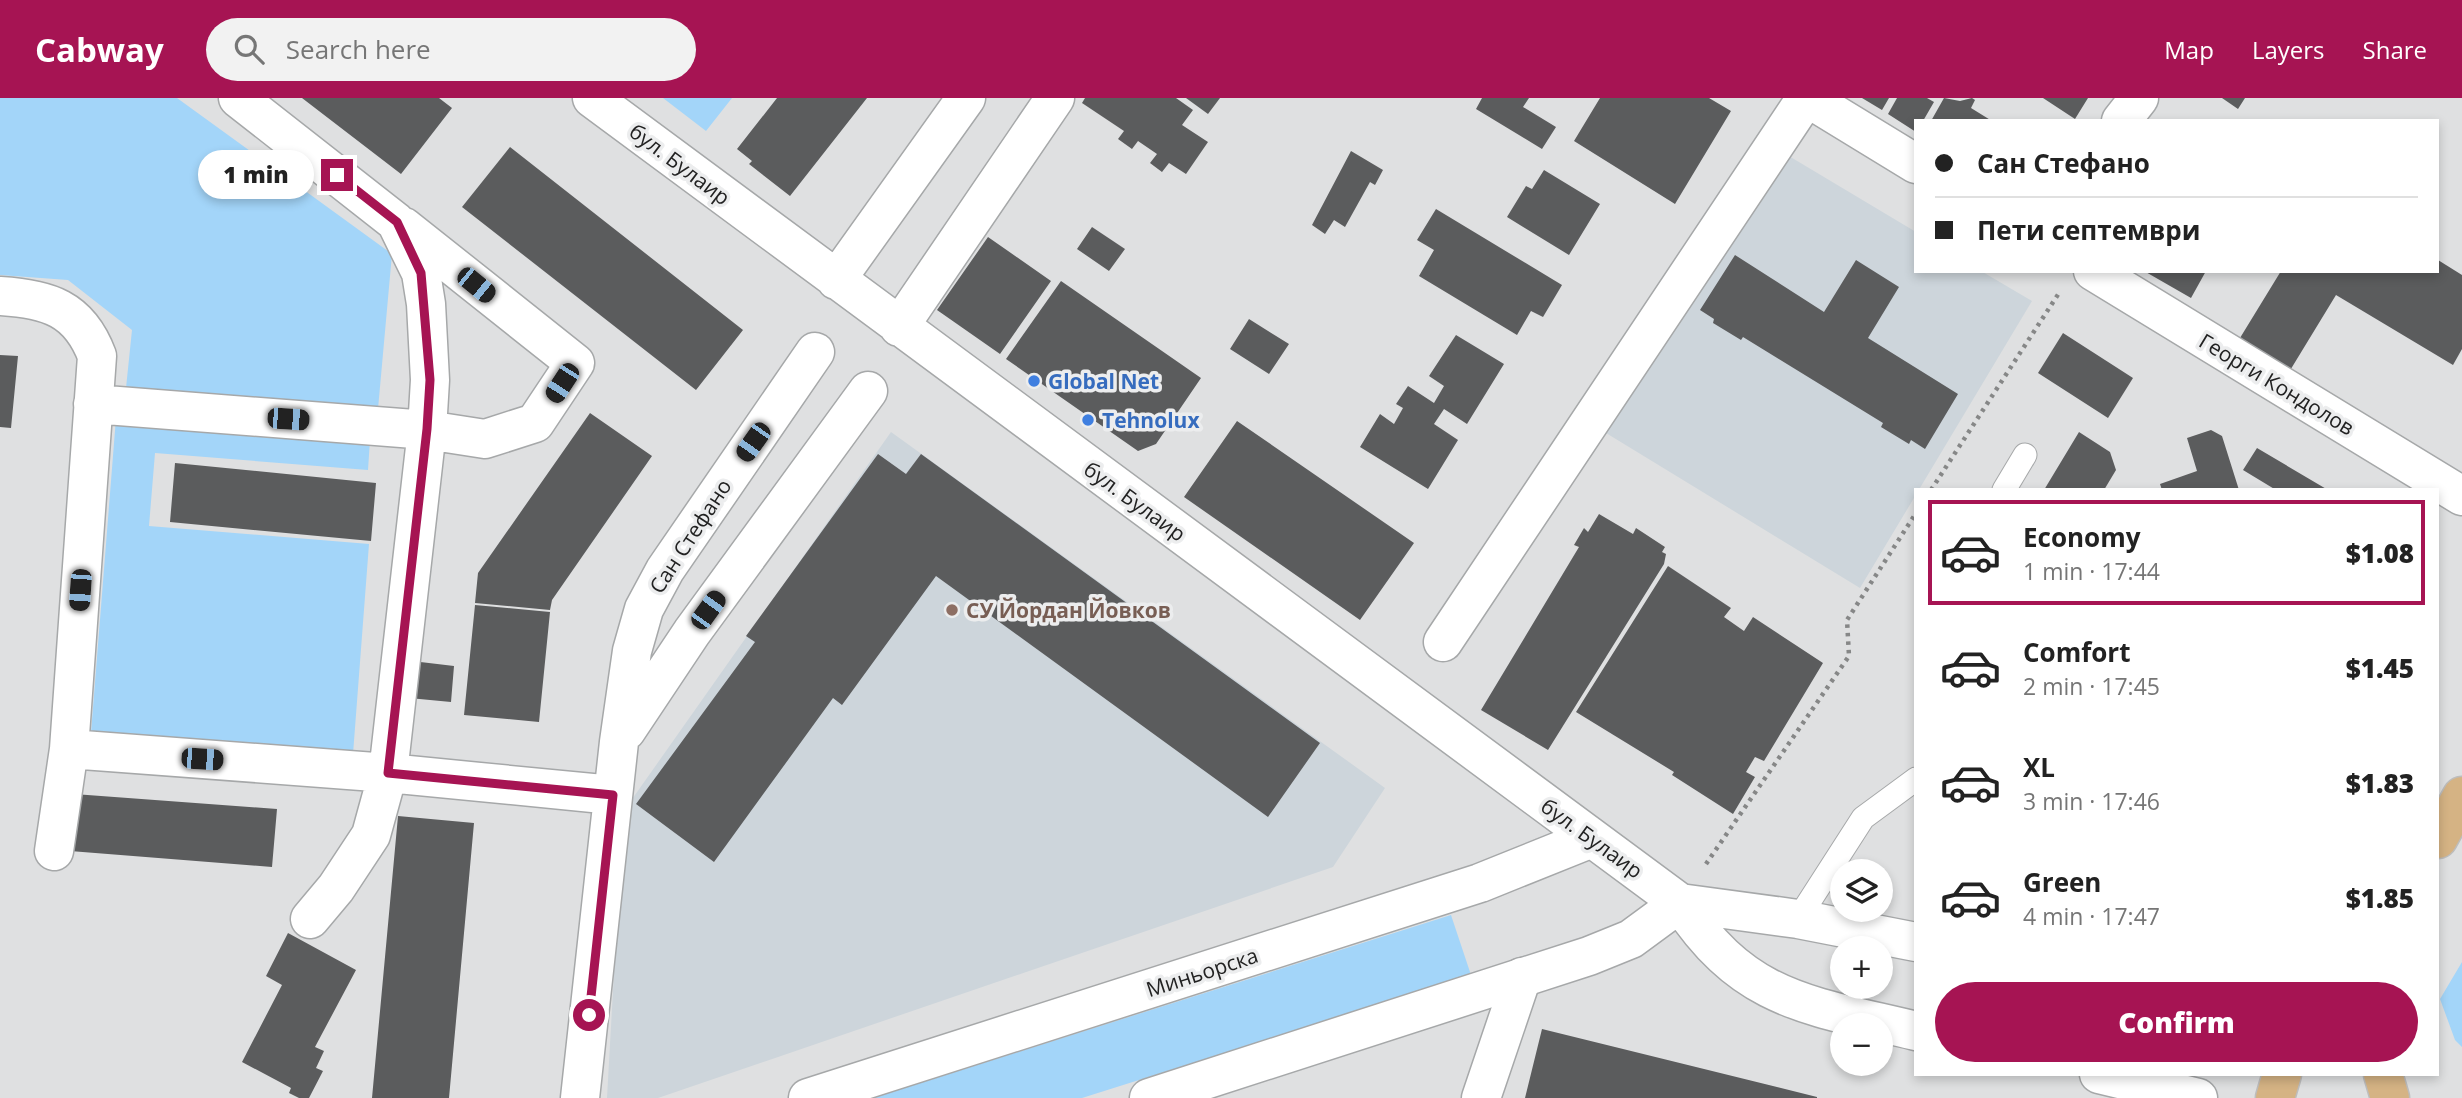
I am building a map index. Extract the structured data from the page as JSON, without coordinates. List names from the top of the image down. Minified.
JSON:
{"streets":{"street":["бул. Булаир","Георги Кондолов","Сан Стефано","Миньорска"]},"crossings":[["бул. Булаир","Миньорска"]],"places":["Global Net","Tehnolux","СУ Йордан Йовков"],"page":{"header":"Cabway","search":"Search here","nav":["Map","Layers","Share"],"banner":["Сан Стефано","Пети септември"],"bubble":"1 min","list":[{"name":"Economy","note":"1 min · 17:44","value":"$1.08"},{"name":"Comfort","note":"2 min · 17:45","value":"$1.45"},{"name":"XL","note":"3 min · 17:46","value":"$1.83"},{"name":"Green","note":"4 min · 17:47","value":"$1.85"}],"map_buttons":["+","−"],"buttons":"Confirm"}}
